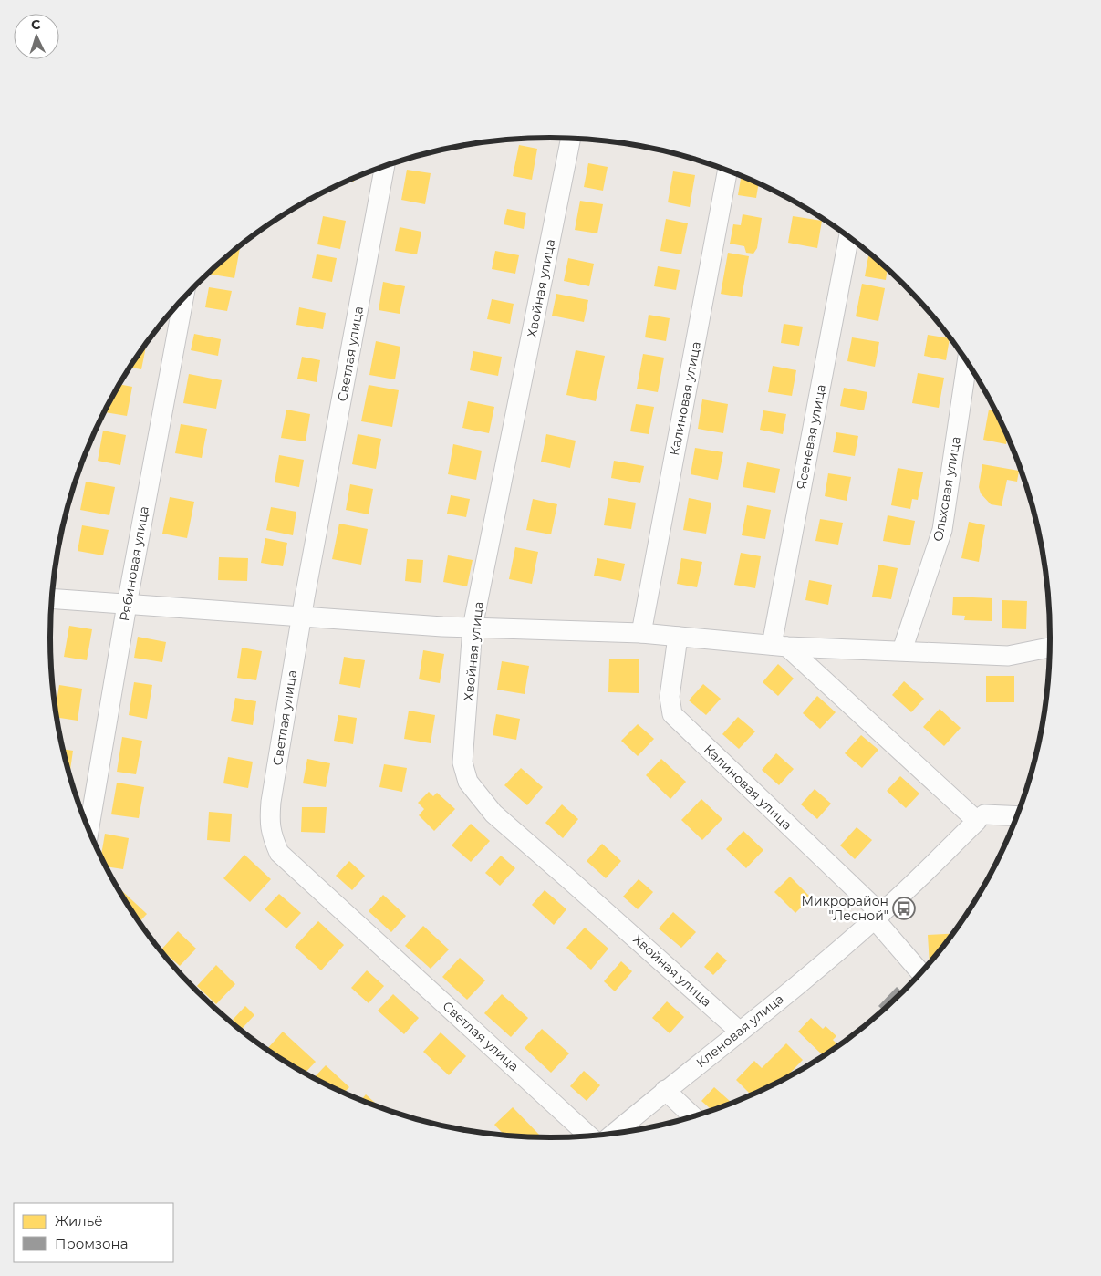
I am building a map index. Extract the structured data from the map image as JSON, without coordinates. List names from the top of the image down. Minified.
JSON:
{"streets":{"street":["Хвойная улица","Светлая улица","Калиновая улица","Ясеневая улица","Ольховая улица","Рябиновая улица","Кленовая улица"]},"crossings":[["Хвойная улица","Кленовая улица"],["Калиновая улица","Кленовая улица"]],"places":{"bus stop":["Микрорайон \"Лесной\""]},"legend":["Жильё","Промзона"],"north":"top"}
